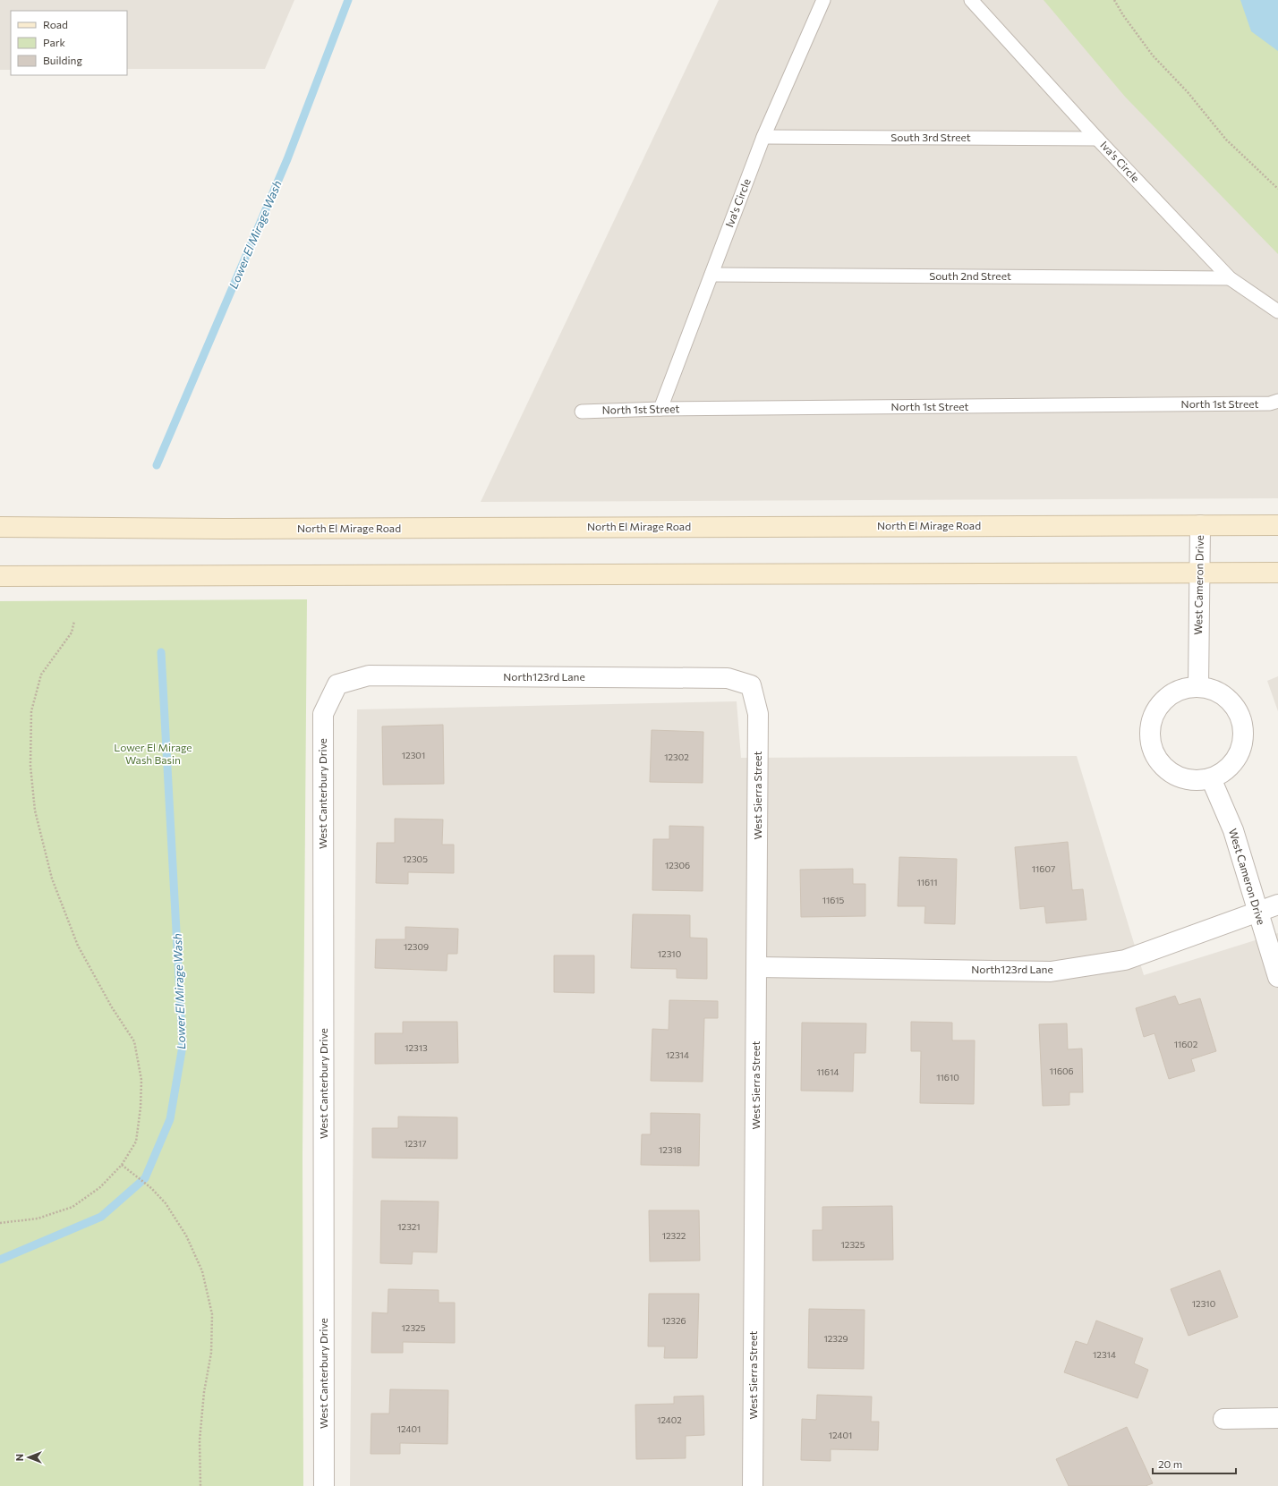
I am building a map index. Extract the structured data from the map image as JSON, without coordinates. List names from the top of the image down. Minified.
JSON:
{"streets":{"main road":["North El Mirage Road"],"street":["West Cameron Drive","North123rd Lane","West Canterbury Drive","West Sierra Street"],"lane":["South 3rd Street","Iva's Circle","South 2nd Street","North 1st Street"]},"crossings":[["South 3rd Street","Iva's Circle"],["Iva's Circle","South 2nd Street"],["Iva's Circle","North 1st Street"],["North El Mirage Road","West Cameron Drive"],["West Cameron Drive","North123rd Lane"],["North123rd Lane","West Canterbury Drive"],["North123rd Lane","West Sierra Street"]],"water":["Lower El Mirage Wash"],"parks":["Lower El Mirage Wash Basin"],"house_numbers":["12301","12302","12305","12306","11607","11611","11615","12309","12310","11602","12313","12314","11606","11614","11610","12317","12318","12321","12322","12325","12310","12326","12325","12329","12314","12402","12401","12401"],"legend":["Road","Park","Building"],"scale_bar":"20 m","north":"left"}
